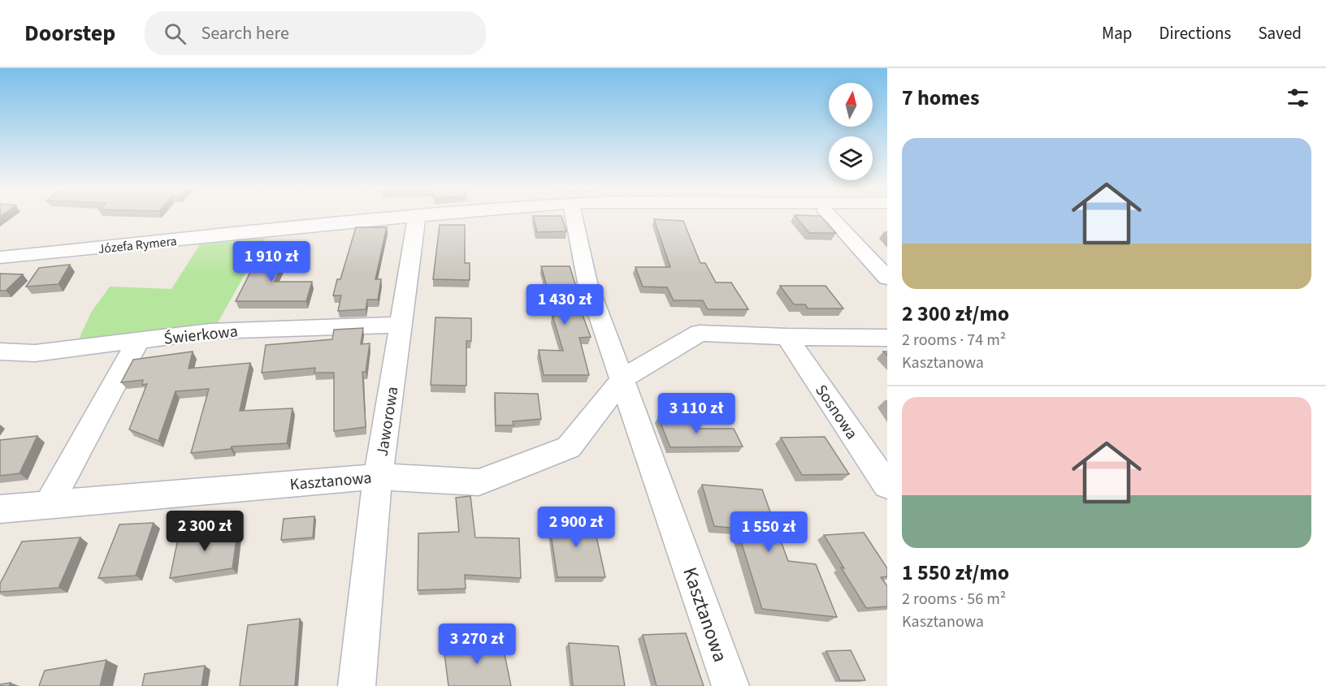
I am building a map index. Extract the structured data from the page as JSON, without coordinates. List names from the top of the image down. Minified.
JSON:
{"streets":{"street":["Józefa Rymera","Świerkowa","Sosnowa","Jaworowa","Kasztanowa"]},"crossings":[["Świerkowa","Jaworowa"],["Sosnowa","Kasztanowa"],["Jaworowa","Kasztanowa"]],"north":"top","page":{"header":"Doorstep","search":"Search here","nav":["Map","Directions","Saved"],"heading":"7 homes","list":[{"name":"2 300 zł/mo","note":"2 rooms · 74 m² · Kasztanowa"},{"name":"1 550 zł/mo","note":"2 rooms · 56 m² · Kasztanowa"}],"price":["1 910 zł","1 430 zł","3 110 zł","2 900 zł","2 300 zł","1 550 zł","3 270 zł"]}}
